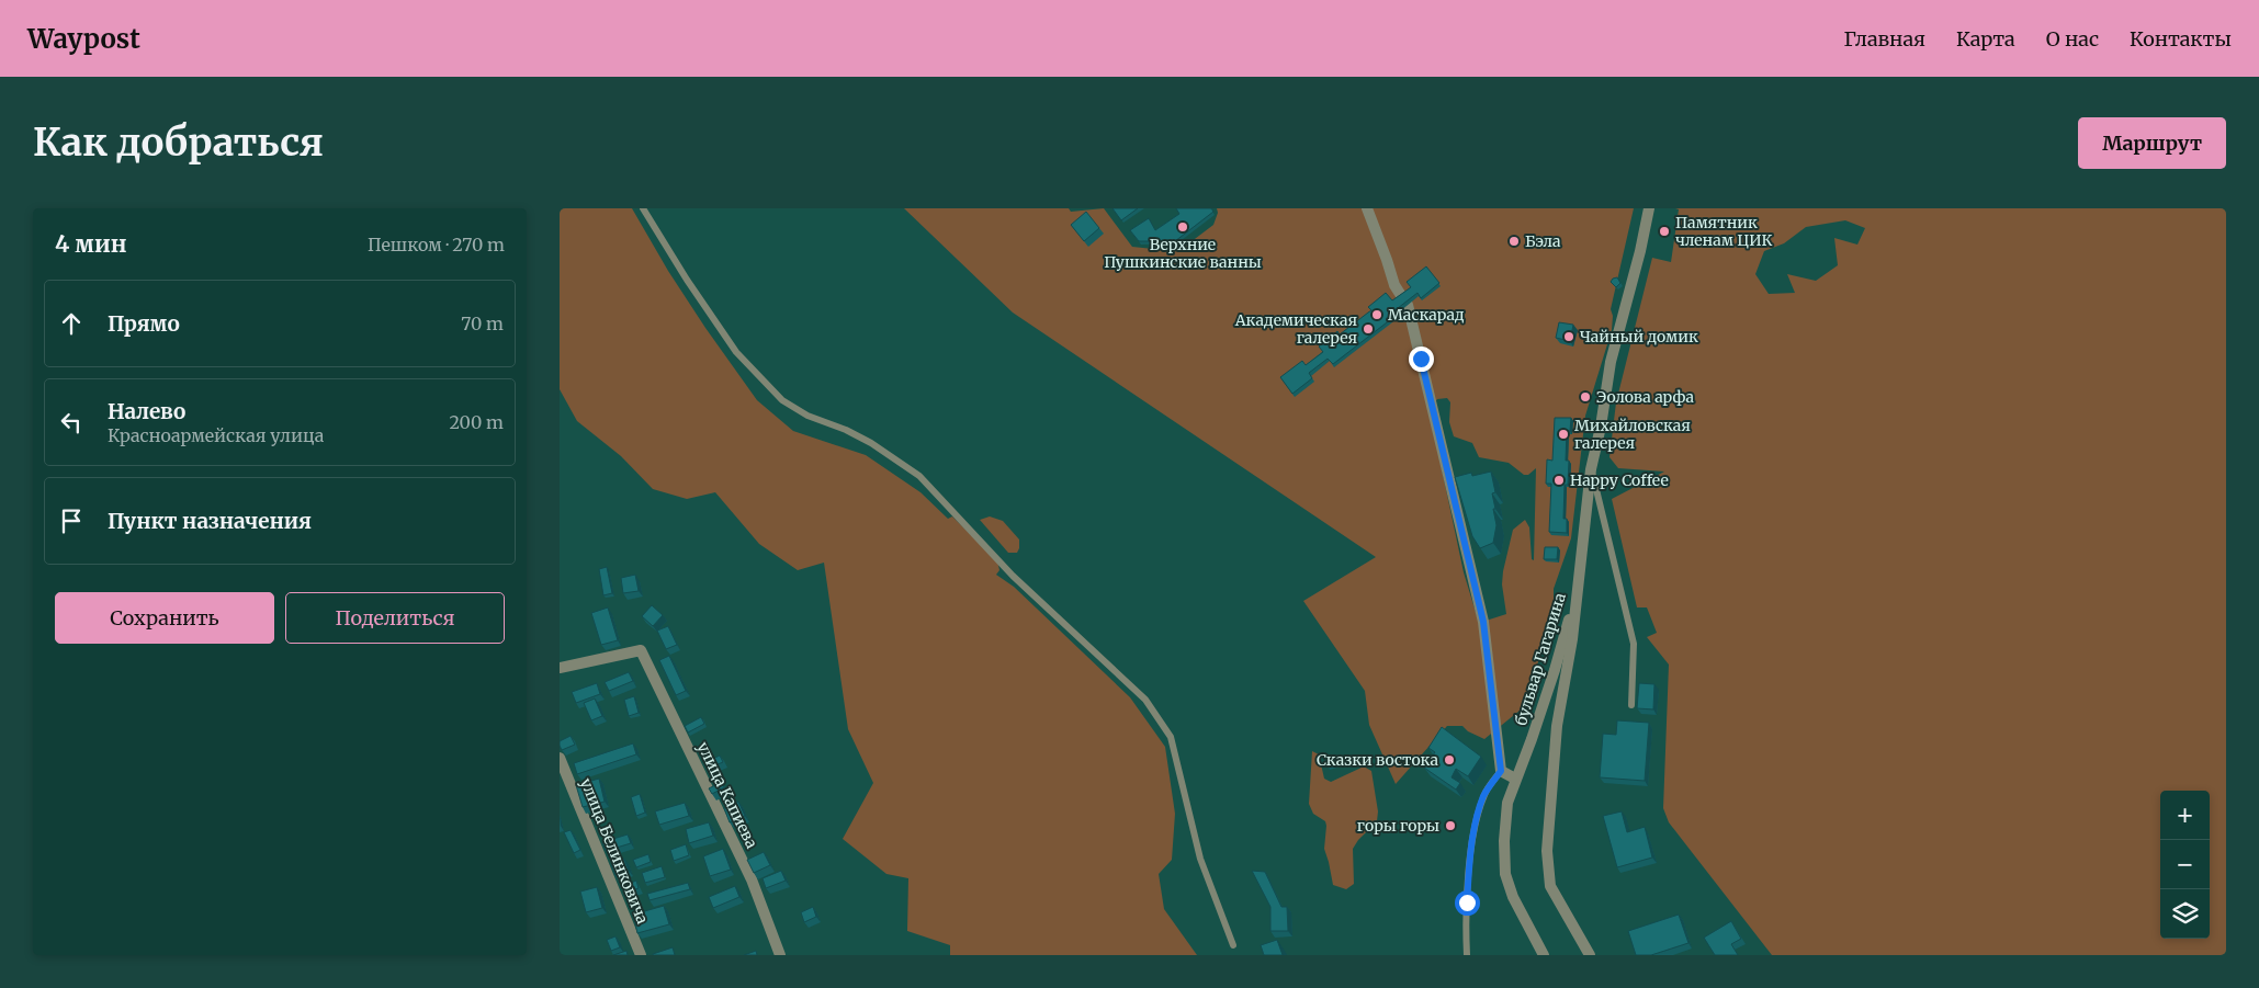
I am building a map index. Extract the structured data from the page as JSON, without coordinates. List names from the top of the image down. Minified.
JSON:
{"streets":{"street":["бульвар Гагарина","улица Капиева","улица Белинковича"]},"places":["Верхние Пушкинские ванны","Памятник членам ЦИК","Бэла","Маскарад","Академическая галерея","Чайный домик","Эолова арфа","Михайловская галерея","Happy Coffee","Сказки востока","горы горы"],"page":{"header":"Waypost","nav":["Главная","Карта","О нас","Контакты"],"buttons":["Маршрут",["Сохранить","Поделиться"]],"title":"Как добраться","heading":["4 мин","Пешком · 270 m"],"list":[["Прямо","70 m"],["Налево","Красноармейская улица","200 m"],"Пункт назначения"],"map_buttons":["+","−"]}}
